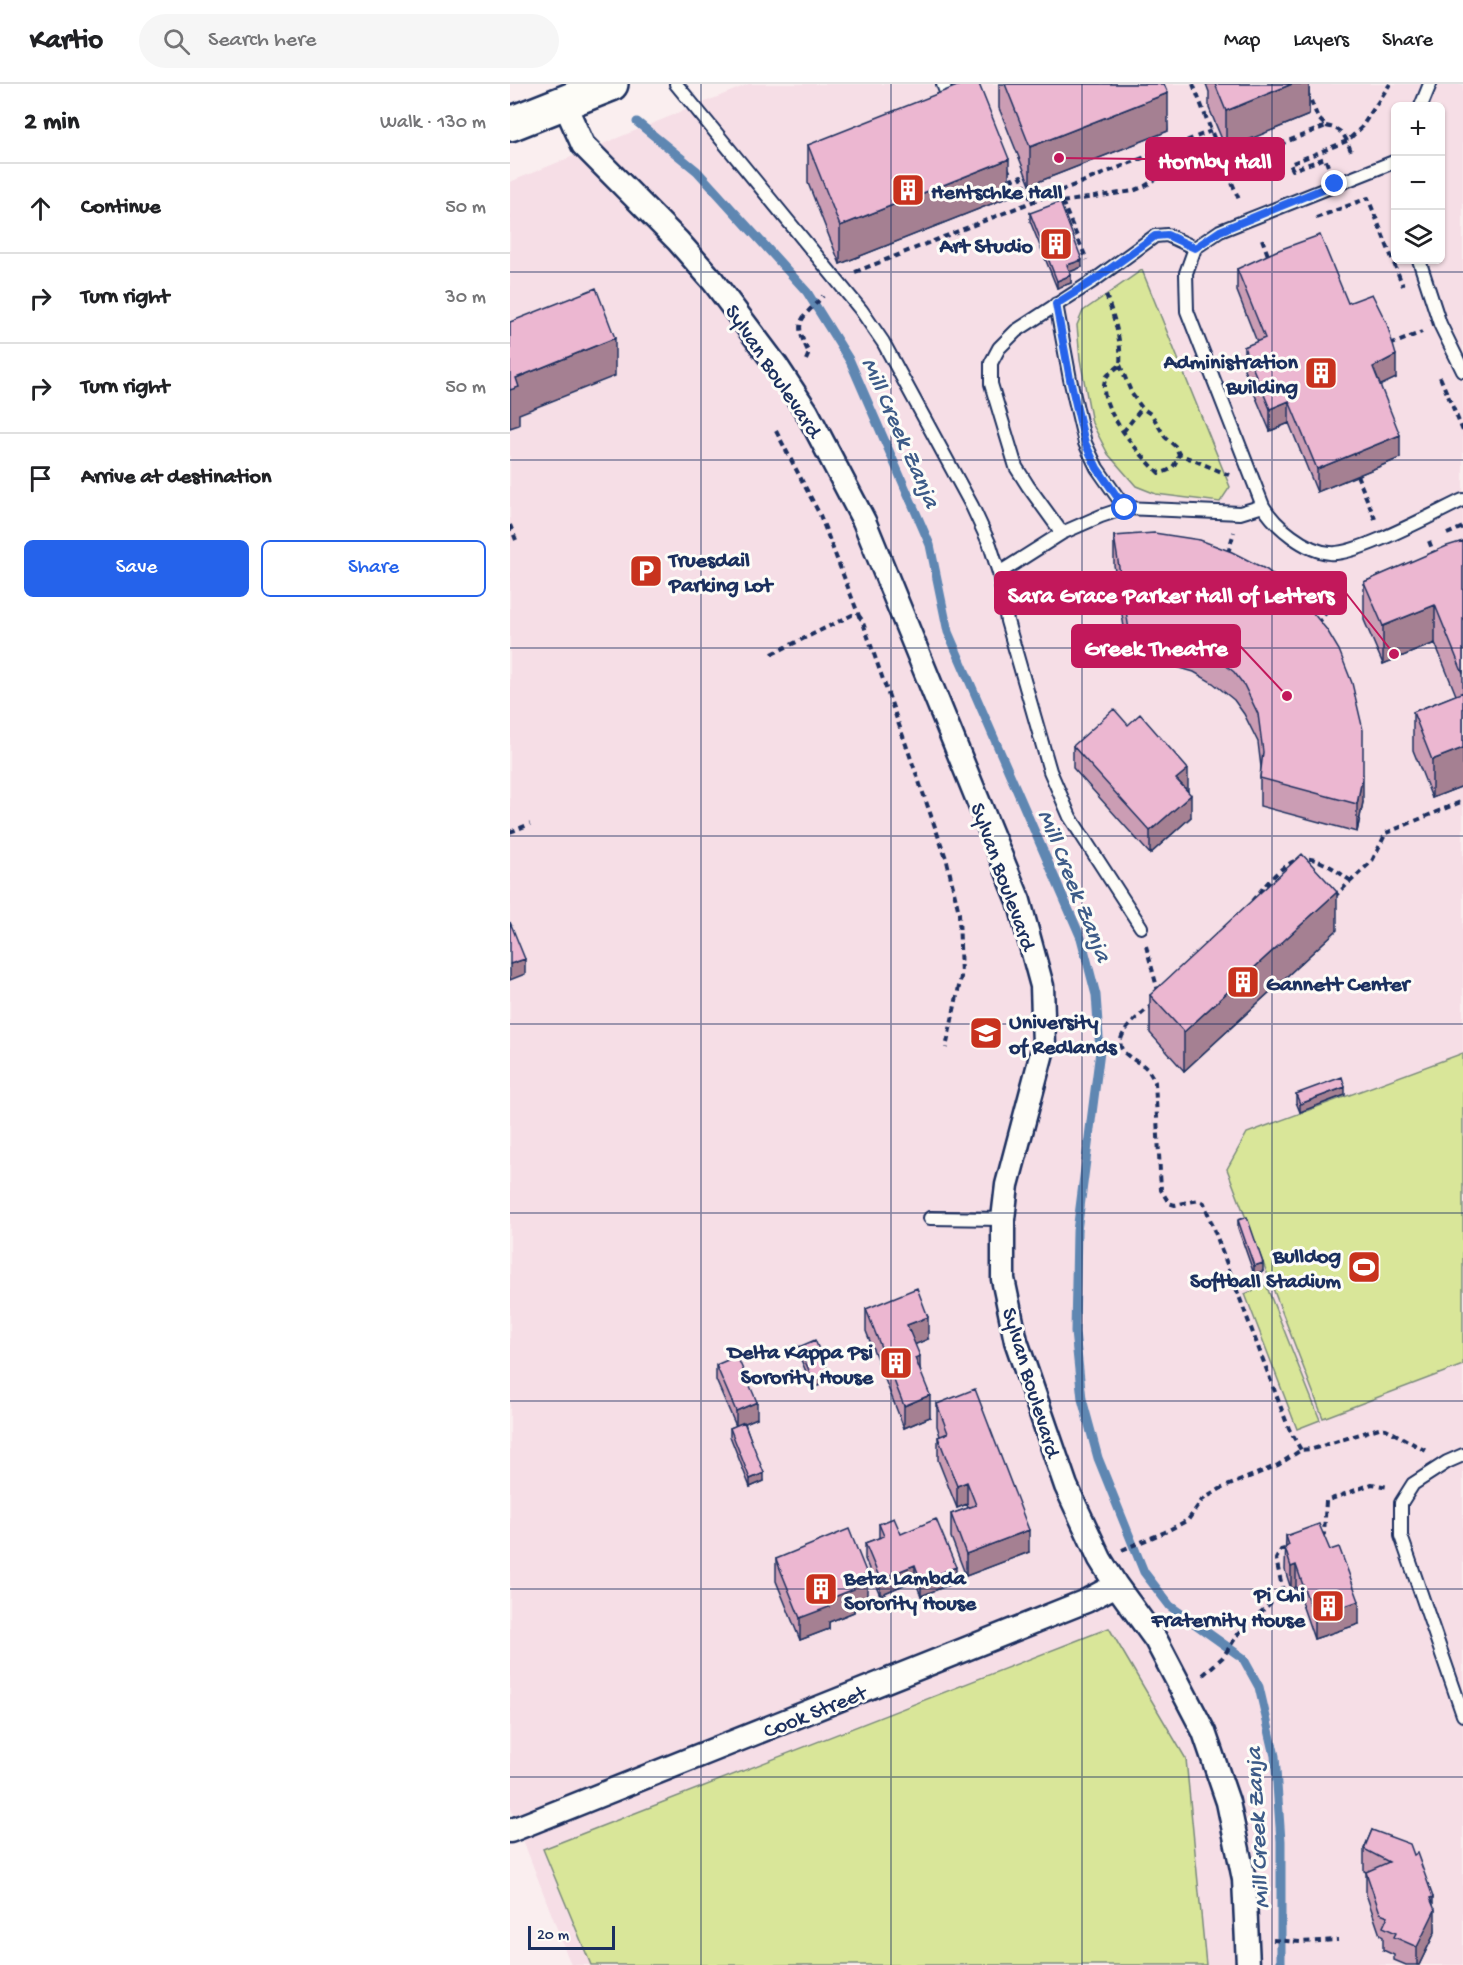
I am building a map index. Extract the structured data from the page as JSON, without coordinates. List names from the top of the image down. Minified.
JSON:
{"streets":{"street":["Sylvan Boulevard","Cook Street"]},"crossings":[["Sylvan Boulevard","Cook Street"]],"water":["Mill Creek Zanja"],"places":{"other":["Hornby Hall","Sara Grace Parker Hall of Letters","Greek Theatre"],"building":["Hentschke Hall","Art Studio","Administration Building","Gannett Center","Delta Kappa Psi Sorority House","Beta Lambda Sorority House","Pi Chi Fraternity House"],"parking":["Truesdail Parking Lot"],"school or university":["University of Redlands"],"sports":["Bulldog Softball Stadium"]},"scale_bar":"20 m","page":{"header":"Kartio","search":"Search here","nav":["Map","Layers","Share"],"heading":["2 min","Walk · 130 m"],"map_buttons":["+","−"],"list":[["Continue","50 m"],["Turn right","30 m"],["Turn right","50 m"],"Arrive at destination"],"buttons":["Save","Share"],"scale":"20 m"}}
